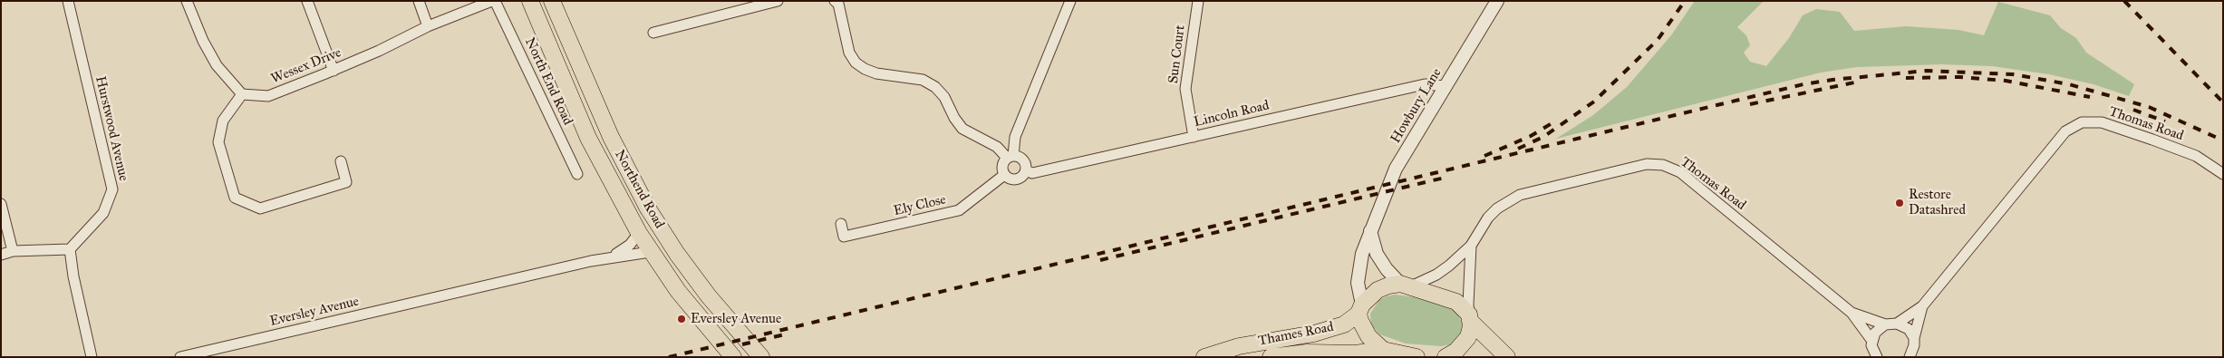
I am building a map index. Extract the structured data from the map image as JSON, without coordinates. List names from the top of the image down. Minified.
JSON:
{"streets":{"main road":["Northend Road","Thames Road"],"street":["Sun Court","Wessex Drive","North End Road","Howbury Lane","Lincoln Road","Thomas Road","Hurstwood Avenue","Ely Close","Eversley Avenue"]},"crossings":[["Sun Court","Lincoln Road"],["Wessex Drive","North End Road"],["Howbury Lane","Lincoln Road"],["Howbury Lane","Thames Road"],["Lincoln Road","Ely Close"],["Thomas Road","Thames Road"],["Northend Road","Eversley Avenue"]],"places":["Restore Datashred","Eversley Avenue"]}
